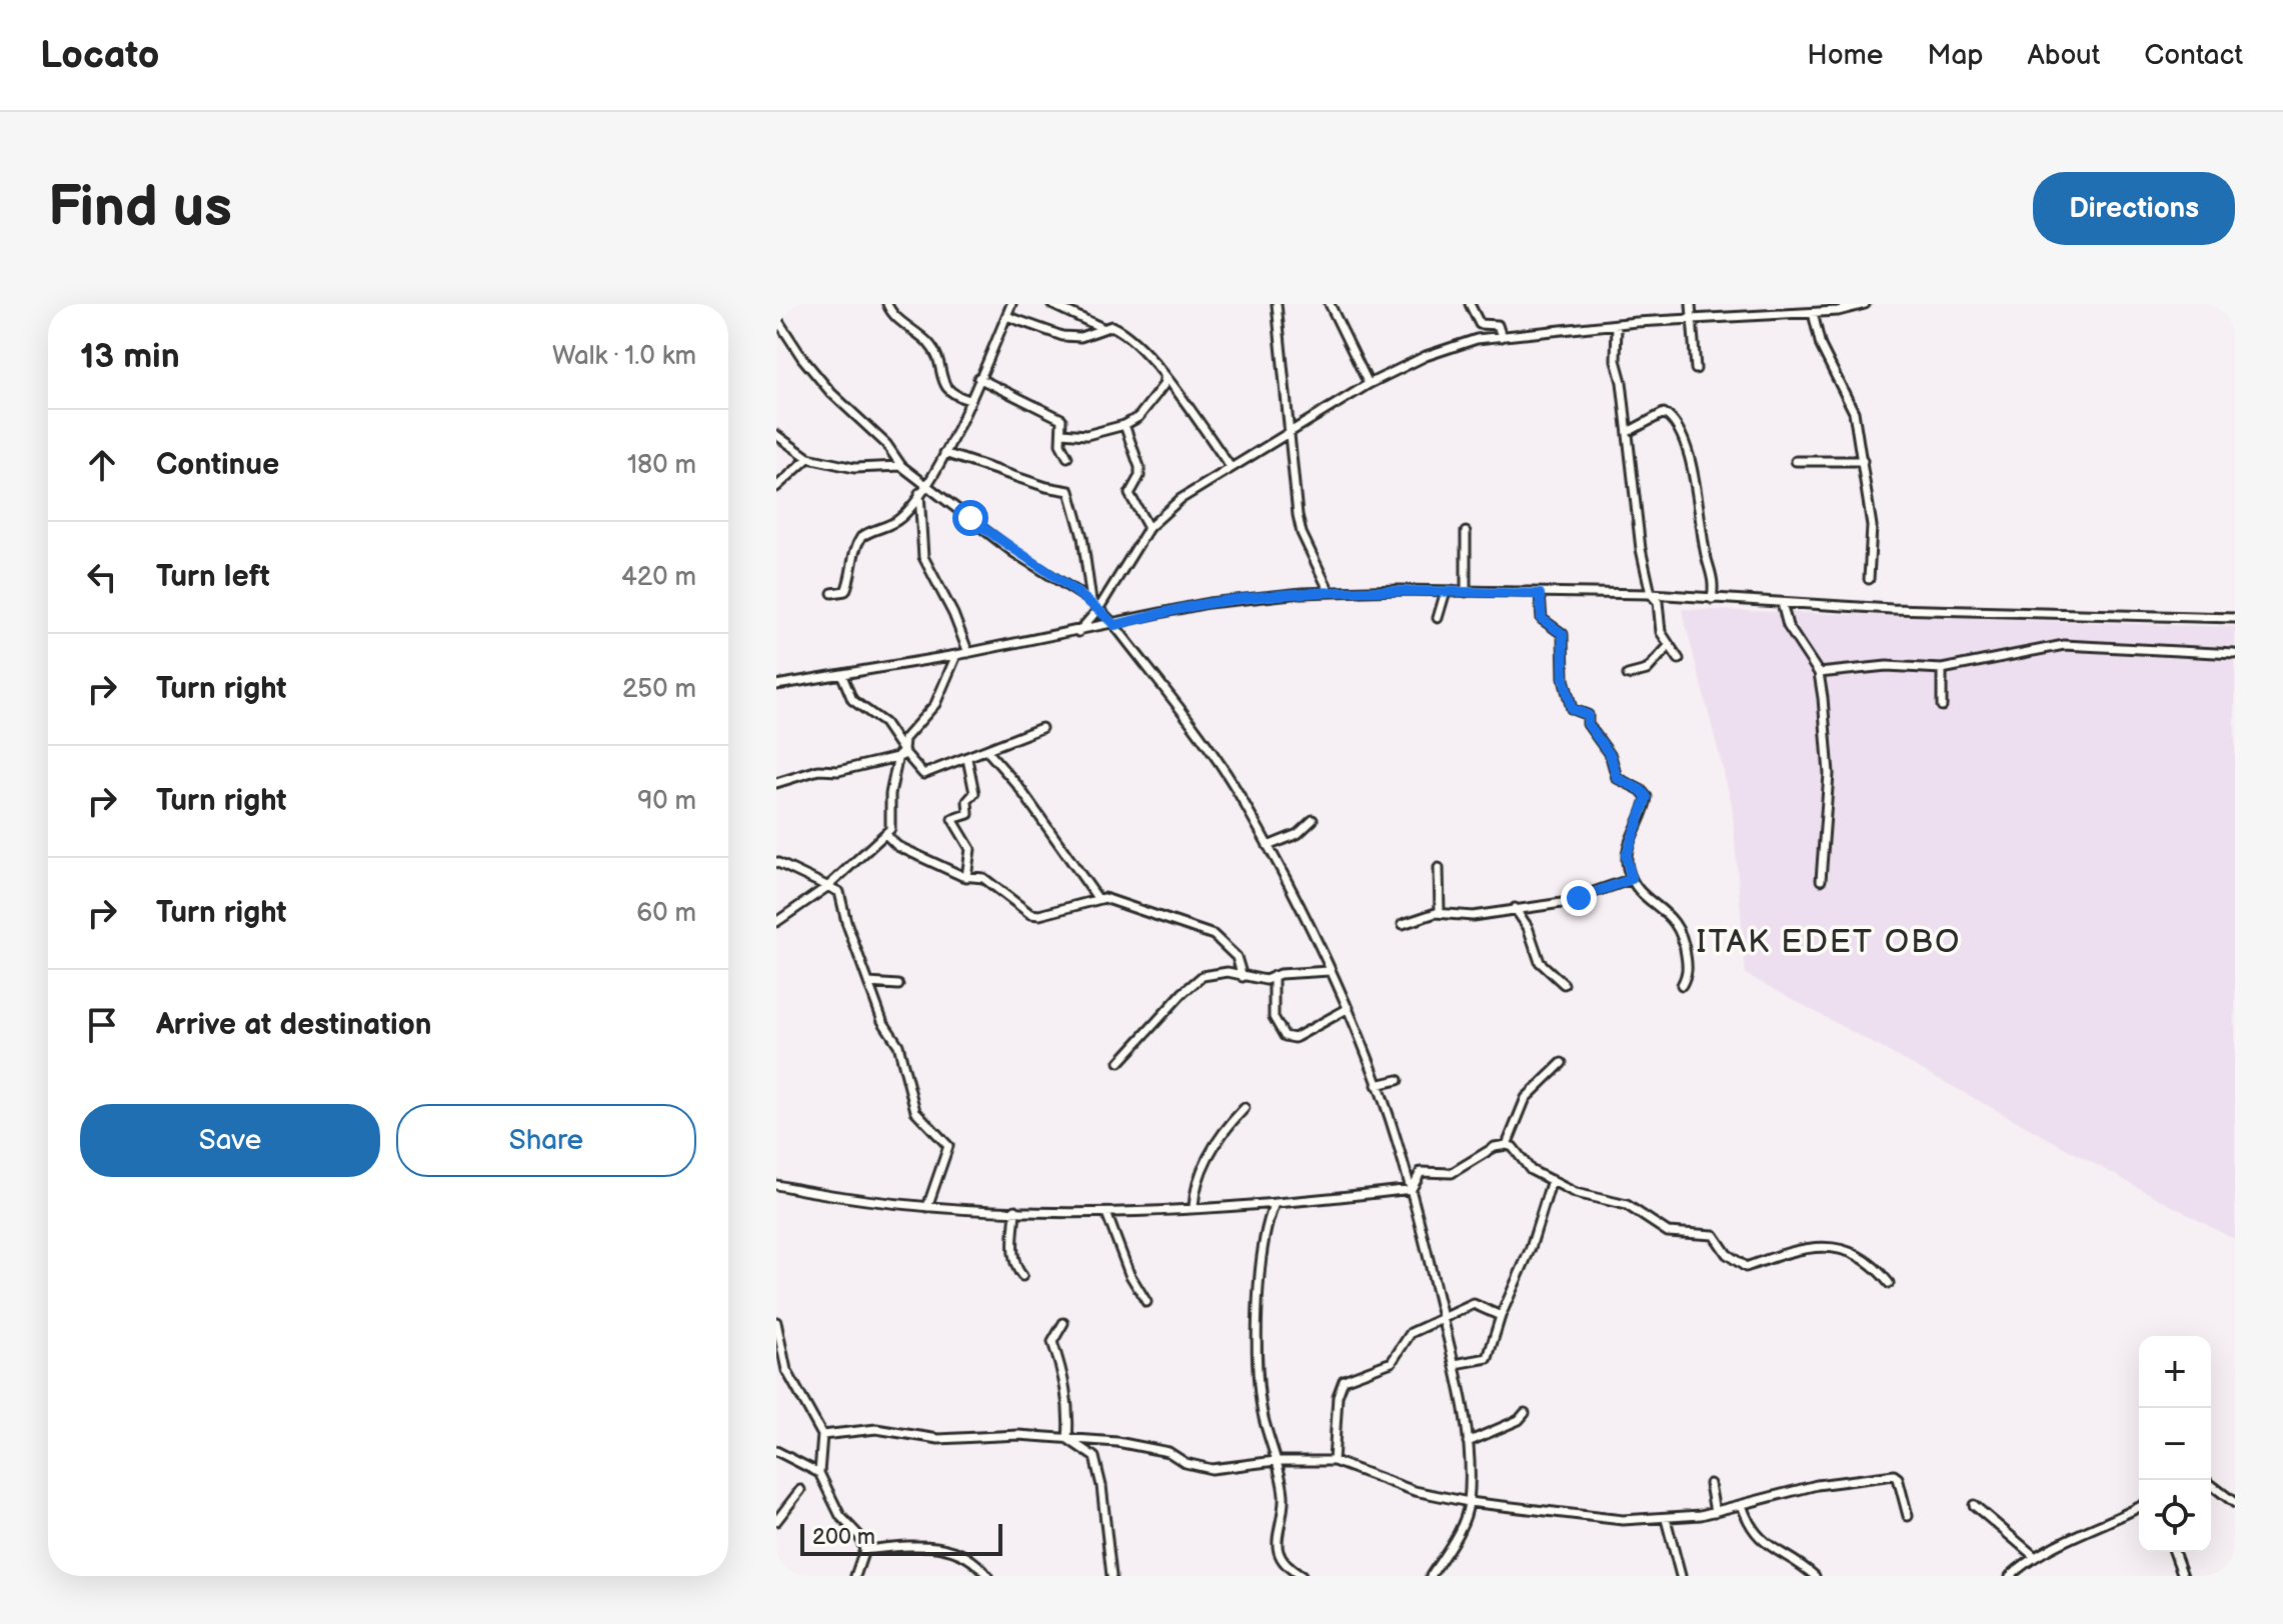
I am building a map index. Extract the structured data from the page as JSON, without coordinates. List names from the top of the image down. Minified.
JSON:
{"districts":["ITAK EDET OBO"],"scale_bar":"200 m","page":{"header":"Locato","nav":["Home","Map","About","Contact"],"buttons":["Directions",["Save","Share"]],"title":"Find us","heading":["13 min","Walk · 1.0 km"],"list":[["Continue","180 m"],["Turn left","420 m"],["Turn right","250 m"],["Turn right","90 m"],["Turn right","60 m"],"Arrive at destination"],"map_buttons":["+","−"],"scale":"200 m"}}
